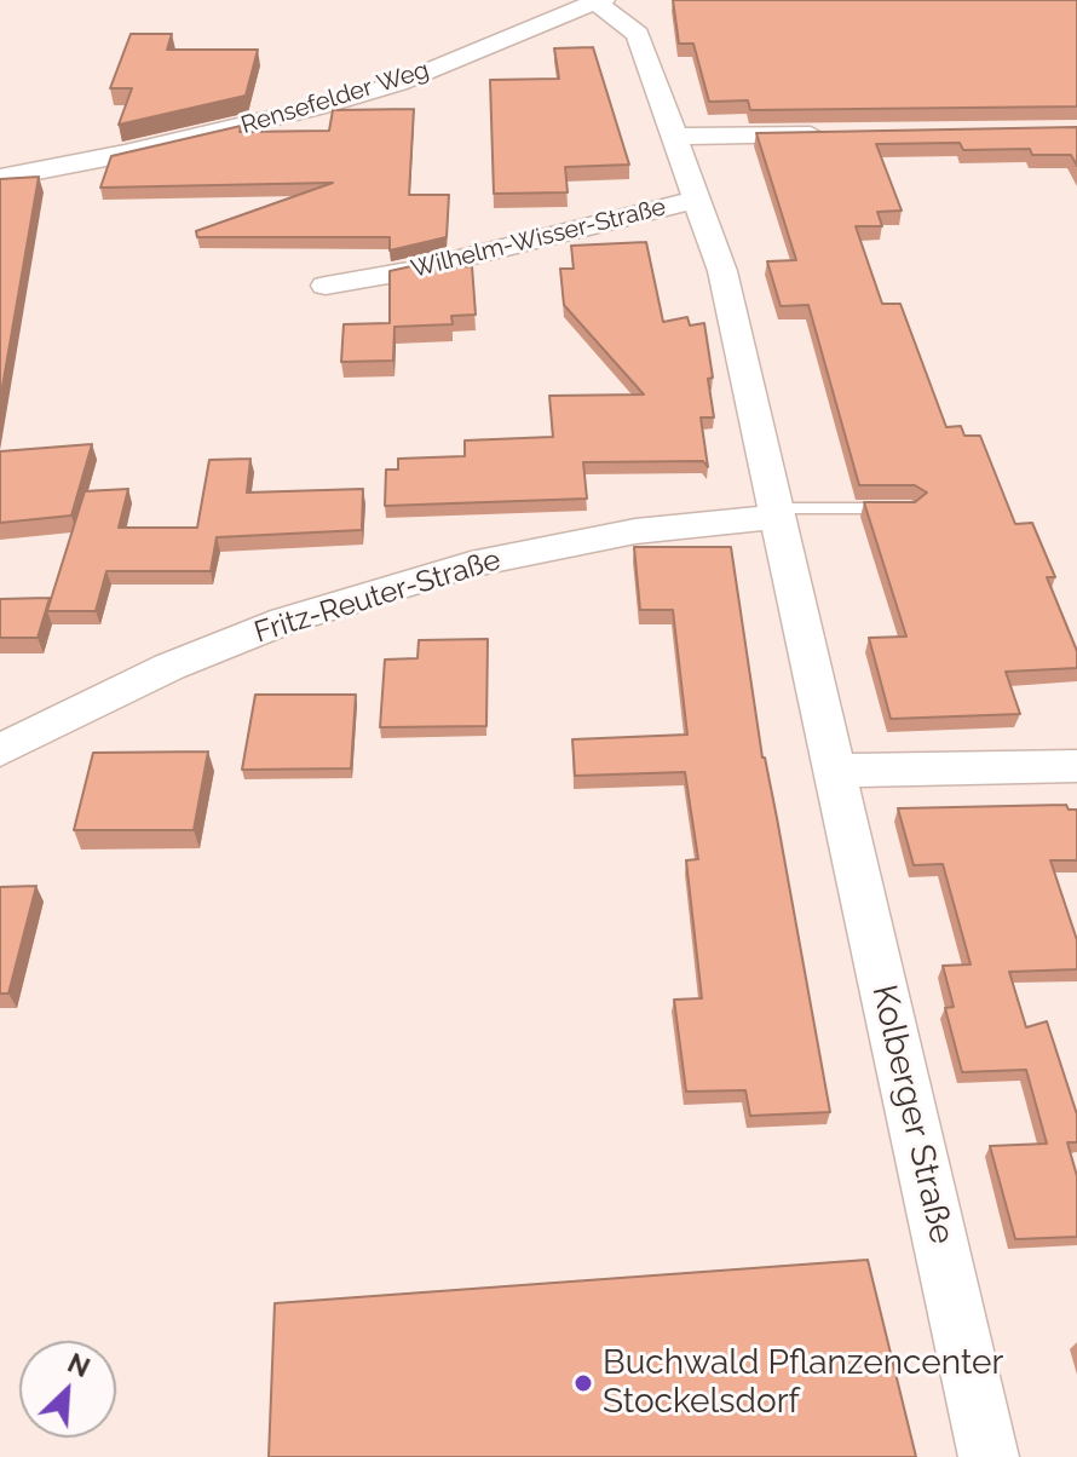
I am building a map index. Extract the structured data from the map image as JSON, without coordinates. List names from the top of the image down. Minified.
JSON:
{"streets":{"street":["Rensefelder Weg","Wilhelm-Wisser-Straße","Fritz-Reuter-Straße","Kolberger Straße"]},"crossings":[["Rensefelder Weg","Kolberger Straße"],["Wilhelm-Wisser-Straße","Kolberger Straße"],["Fritz-Reuter-Straße","Kolberger Straße"]],"places":["Buchwald Pflanzencenter Stockelsdorf"],"north":"top right"}
